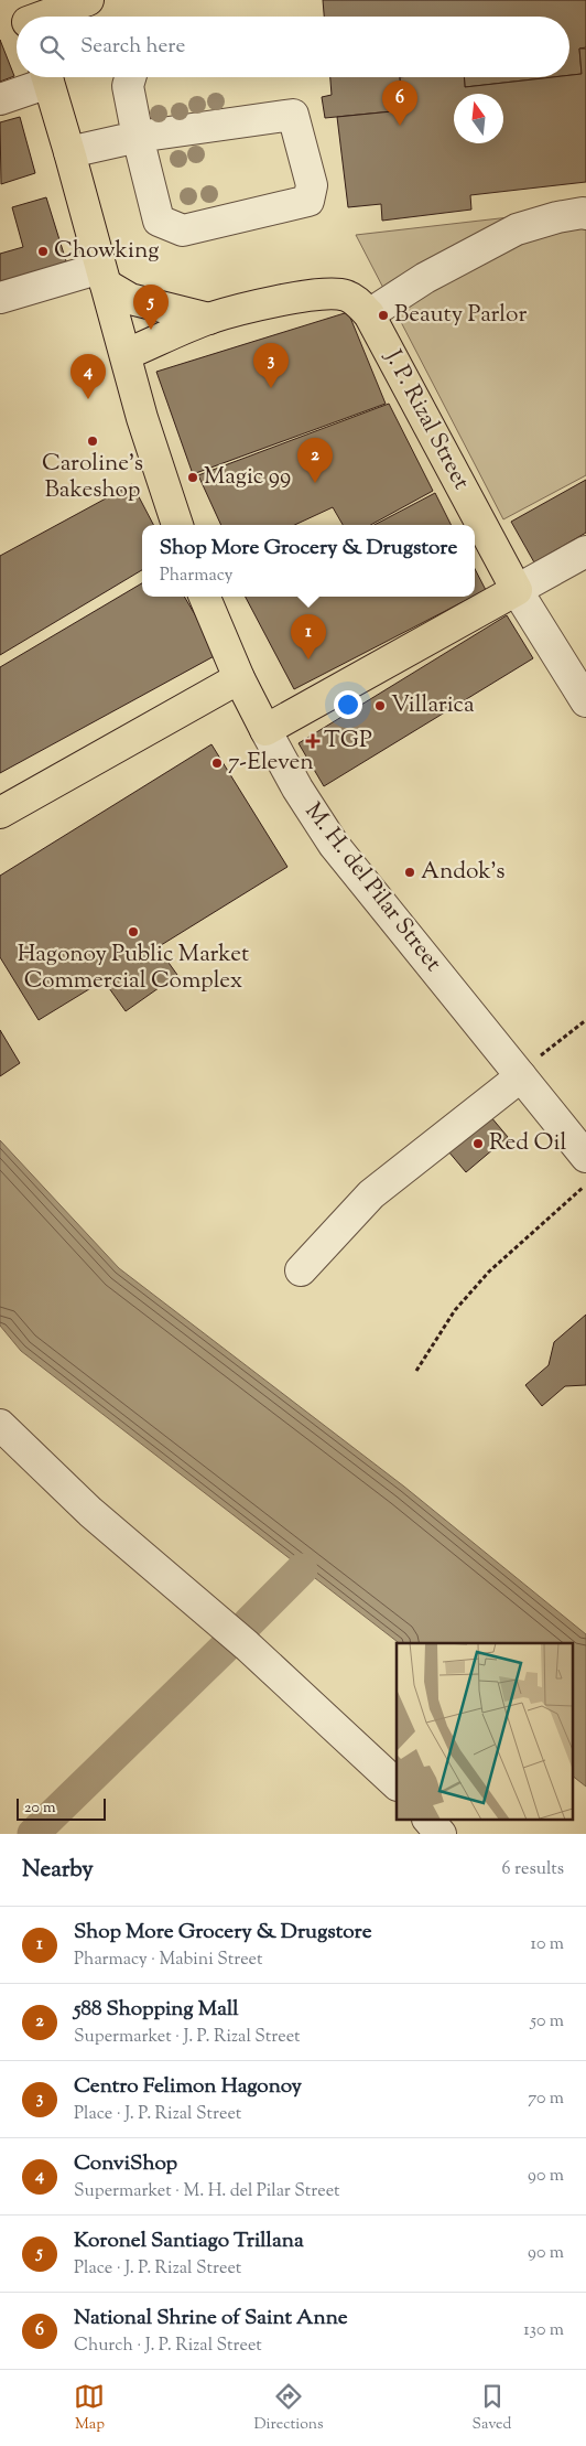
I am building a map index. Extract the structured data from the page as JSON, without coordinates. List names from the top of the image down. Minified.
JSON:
{"streets":{"main road":["J. P. Rizal Street","M. H. del Pilar Street"]},"places":{"other":["Chowking","Beauty Parlor","Caroline's Bakeshop","Magic 99","Villarica","7-Eleven","Andok's","Hagonoy Public Market Commercial Complex","Red Oil"],"health":["TGP"]},"scale_bar":"20 m","north":"top","page":{"search":"Search here","pins":["6","5","3","4","2","1"],"popup":["Shop More Grocery & Drugstore","Pharmacy"],"scale":"20 m","heading":["Nearby","6 results"],"list":[{"mark":"1","name":"Shop More Grocery & Drugstore","note":"Pharmacy · Mabini Street","value":"10 m"},{"mark":"2","name":"588 Shopping Mall","note":"Supermarket · J. P. Rizal Street","value":"50 m"},{"mark":"3","name":"Centro Felimon Hagonoy","note":"Place · J. P. Rizal Street","value":"70 m"},{"mark":"4","name":"ConviShop","note":"Supermarket · M. H. del Pilar Street","value":"90 m"},{"mark":"5","name":"Koronel Santiago Trillana","note":"Place · J. P. Rizal Street","value":"90 m"},{"mark":"6","name":"National Shrine of Saint Anne","note":"Church · J. P. Rizal Street","value":"130 m"}],"nav":["Map","Directions","Saved"]}}
